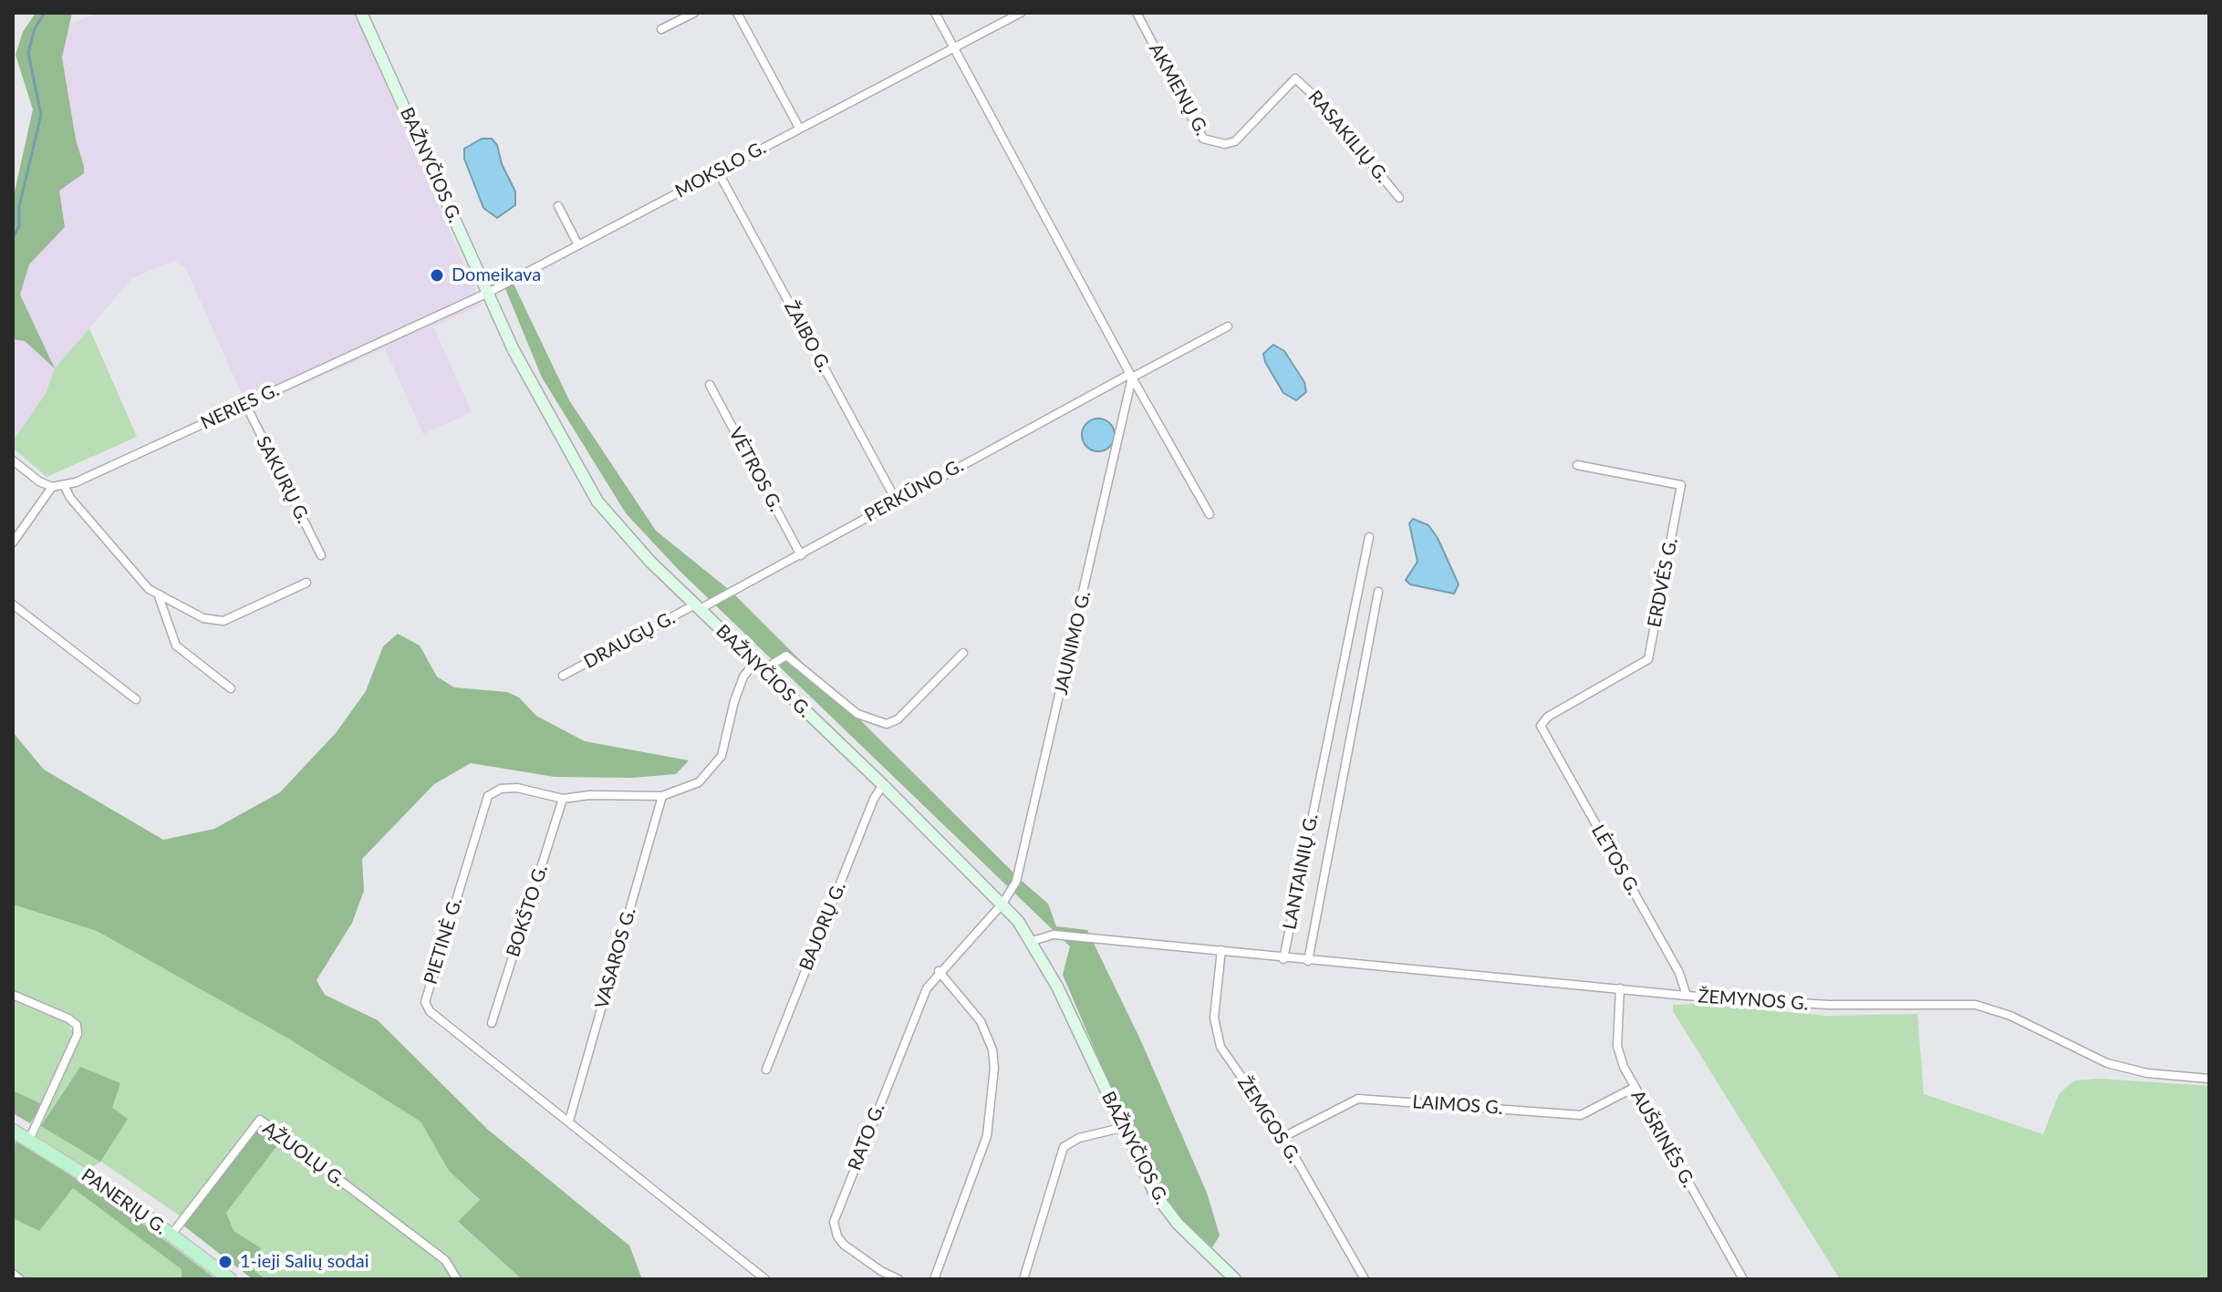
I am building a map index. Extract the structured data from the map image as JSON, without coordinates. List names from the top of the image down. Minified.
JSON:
{"streets":{"main road":["BAŽNYČIOS G.","PANERIŲ G."],"street":["AKMENŲ G.","RASAKILIŲ G.","MOKSLO G.","ŽAIBO G.","NERIES G.","VĖTROS G.","SAKURŲ G.","PERKŪNO G.","ERDVĖS G.","DRAUGŲ G.","JAUNIMO G.","LĖTOS G.","LANTAINIŲ G.","BOKŠTO G.","BAJORŲ G.","PIETINĖ G.","VASAROS G.","ŽEMYNOS G.","LAIMOS G.","ŽEMGOS G.","RATO G.","AUŠRINĖS G.","ĄŽUOLŲ G."]},"crossings":[["AKMENŲ G.","RASAKILIŲ G."],["BAŽNYČIOS G.","MOKSLO G."],["BAŽNYČIOS G.","NERIES G."],["BAŽNYČIOS G.","PERKŪNO G."],["BAŽNYČIOS G.","DRAUGŲ G."],["BAŽNYČIOS G.","JAUNIMO G."],["BAŽNYČIOS G.","BAJORŲ G."],["BAŽNYČIOS G.","PIETINĖ G."],["BAŽNYČIOS G.","RATO G."],["MOKSLO G.","ŽAIBO G."],["MOKSLO G.","NERIES G."],["ŽAIBO G.","PERKŪNO G."],["NERIES G.","SAKURŲ G."],["VĖTROS G.","PERKŪNO G."],["PERKŪNO G.","DRAUGŲ G."],["PERKŪNO G.","JAUNIMO G."],["ERDVĖS G.","LĖTOS G."],["JAUNIMO G.","RATO G."],["LĖTOS G.","ŽEMYNOS G."],["LANTAINIŲ G.","ŽEMYNOS G."],["BOKŠTO G.","PIETINĖ G."],["PIETINĖ G.","VASAROS G."],["ŽEMYNOS G.","AUŠRINĖS G."],["LAIMOS G.","ŽEMGOS G."],["LAIMOS G.","AUŠRINĖS G."],["ĄŽUOLŲ G.","PANERIŲ G."]],"places":["Domeikava","1-ieji Salių sodai"]}
